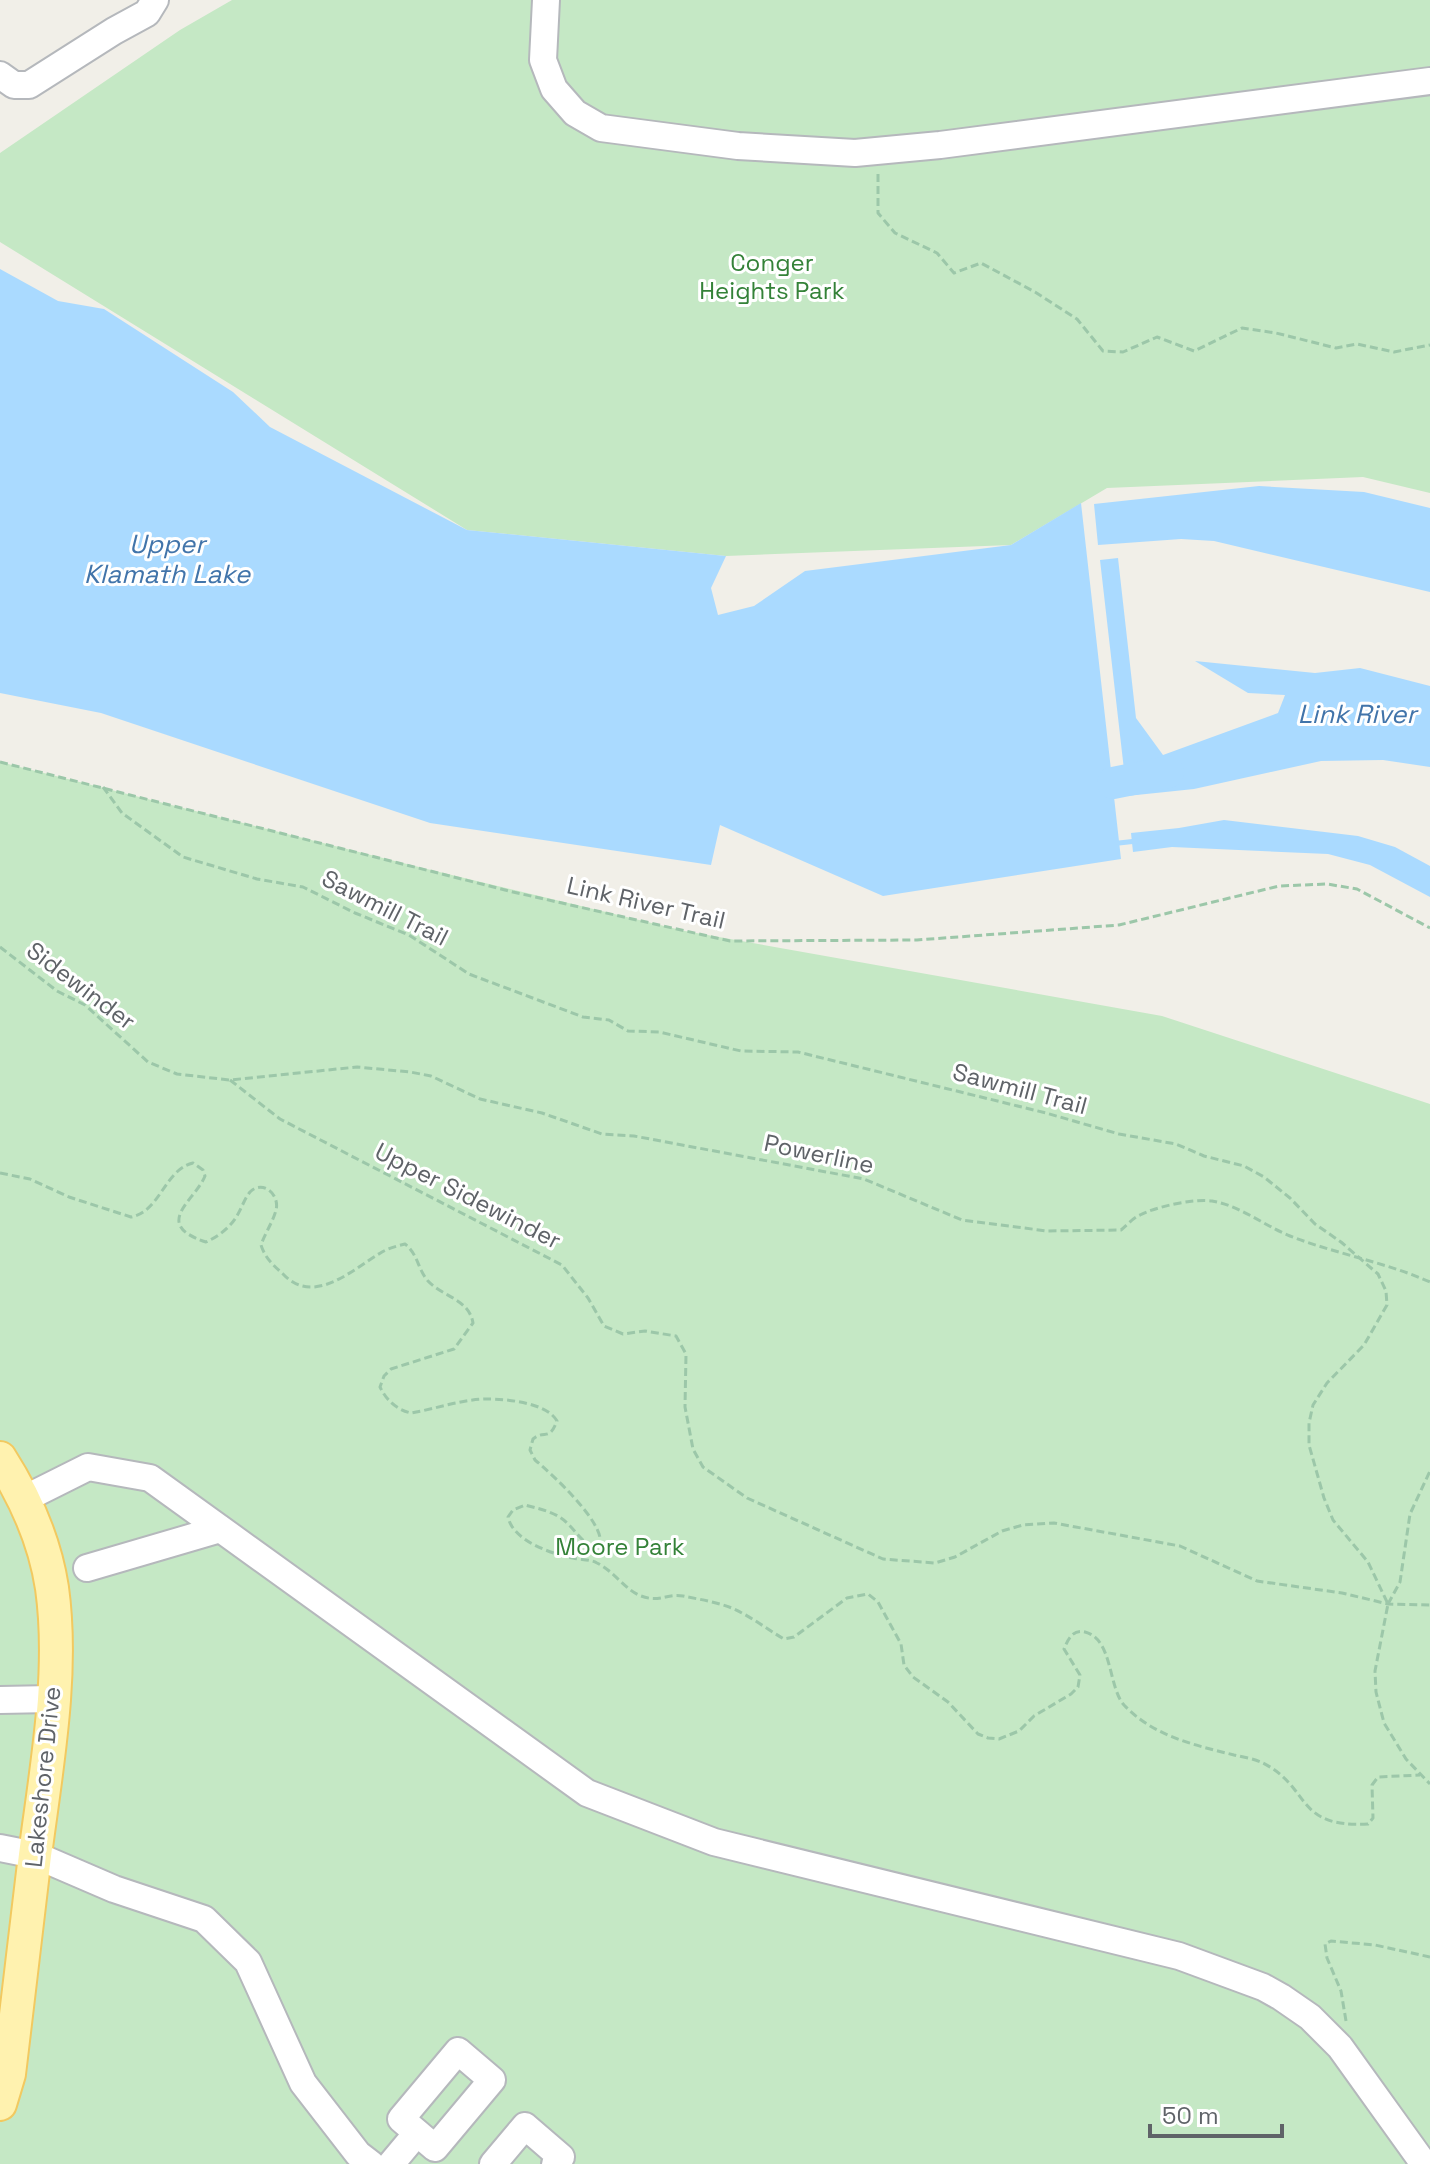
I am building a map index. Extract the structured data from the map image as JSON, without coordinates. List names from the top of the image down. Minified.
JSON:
{"streets":{"main road":["Lakeshore Drive"],"path":["Link River Trail","Sawmill Trail","Sidewinder","Powerline","Upper Sidewinder"]},"crossings":[["Link River Trail","Sawmill Trail"],["Sawmill Trail","Powerline"],["Sawmill Trail","Upper Sidewinder"],["Sidewinder","Powerline"],["Sidewinder","Upper Sidewinder"],["Powerline","Upper Sidewinder"]],"water":["Upper Klamath Lake","Link River"],"parks":["Conger Heights Park","Moore Park"],"scale_bar":"50 m"}
